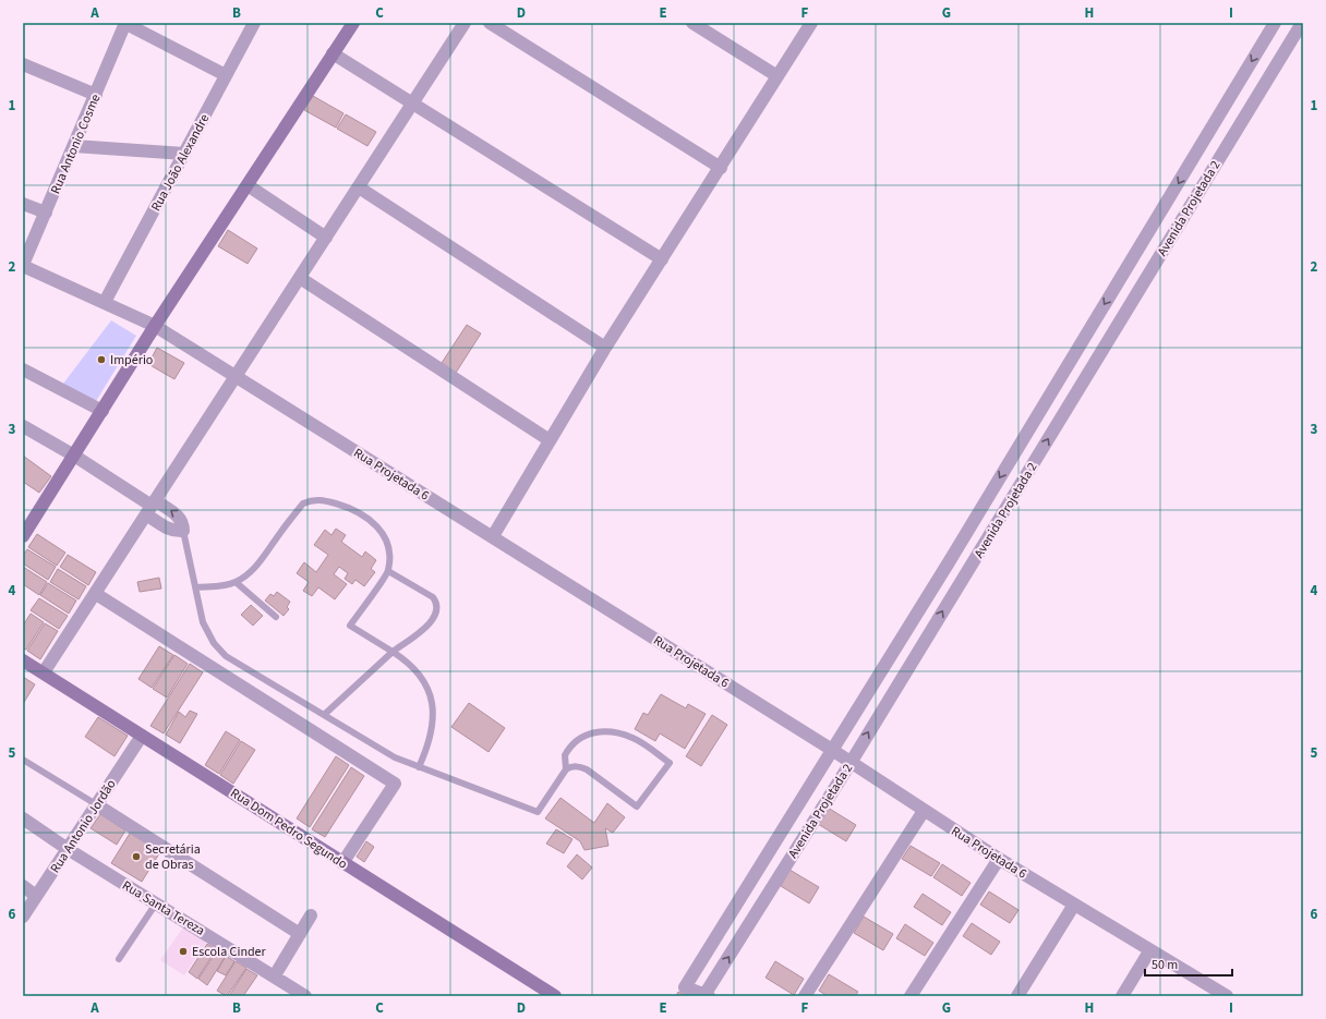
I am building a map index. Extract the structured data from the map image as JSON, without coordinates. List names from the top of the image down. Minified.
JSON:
{"streets":{"street":["Rua Antonio Cosme","Rua João Alexandre","Avenida Projetada 2","Rua Projetada 6","Rua Antonio Jordão","Rua Dom Pedro Segundo","Rua Santa Tereza"]},"crossings":[["Rua Antonio Cosme","Rua Projetada 6"],["Rua João Alexandre","Rua Projetada 6"],["Avenida Projetada 2","Rua Projetada 6"],["Rua Antonio Jordão","Rua Dom Pedro Segundo"],["Rua Antonio Jordão","Rua Santa Tereza"]],"places":["Império","Secretária de Obras","Escola Cinder"],"scale_bar":"50 m","grid":{"columns":["A","B","C","D","E","F","G","H","I"],"rows":["1","2","3","4","5","6"]}}
